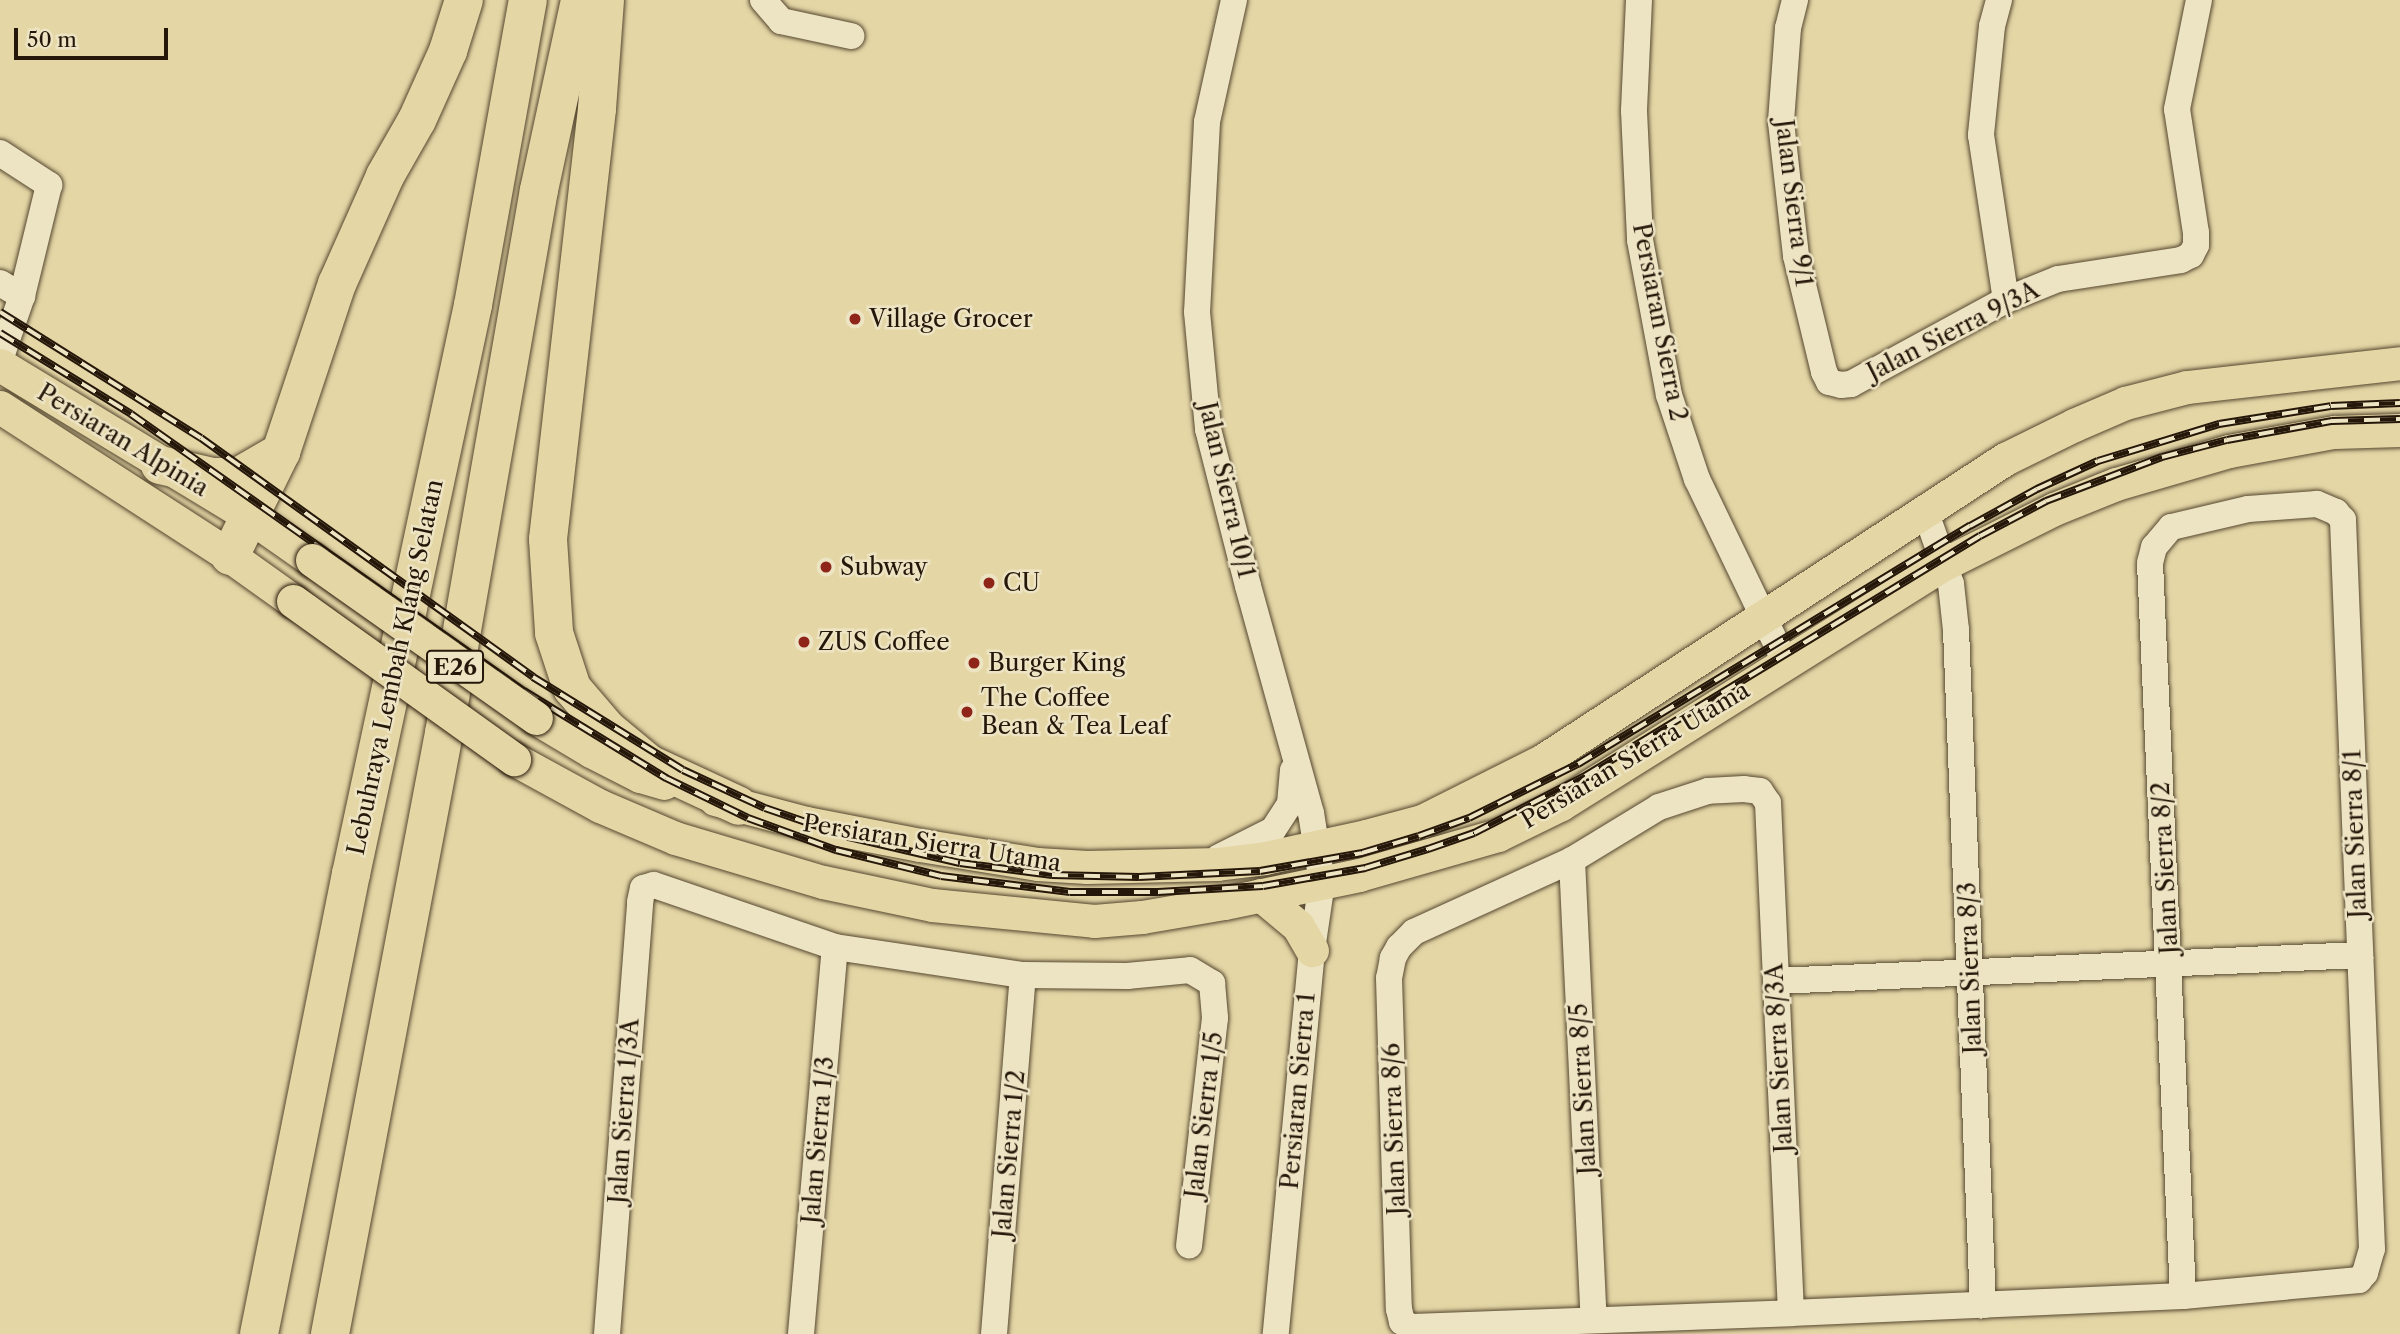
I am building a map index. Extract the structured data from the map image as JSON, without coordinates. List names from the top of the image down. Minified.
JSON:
{"streets":{"highway":["Lebuhraya Lembah Klang Selatan","E26"],"main road":["Persiaran Alpinia","Persiaran Sierra Utama"],"street":["Jalan Sierra 9/1","Persiaran Sierra 2","Jalan Sierra 9/3A","Jalan Sierra 10/1","Jalan Sierra 8/1","Jalan Sierra 8/2","Jalan Sierra 8/3","Jalan Sierra 8/3A","Jalan Sierra 8/5","Persiaran Sierra 1","Jalan Sierra 1/3A","Jalan Sierra 1/5","Jalan Sierra 8/6","Jalan Sierra 1/3","Jalan Sierra 1/2"]},"crossings":[["Jalan Sierra 9/1","Jalan Sierra 9/3A"],["Persiaran Sierra 2","Persiaran Sierra Utama"],["Persiaran Alpinia","Persiaran Sierra Utama"],["Jalan Sierra 10/1","Persiaran Sierra Utama"],["Jalan Sierra 10/1","Persiaran Sierra 1"],["Persiaran Sierra Utama","Jalan Sierra 8/3"],["Persiaran Sierra Utama","Persiaran Sierra 1"],["Jalan Sierra 8/1","Jalan Sierra 8/2"],["Jalan Sierra 8/3A","Jalan Sierra 8/5"],["Jalan Sierra 8/3A","Jalan Sierra 8/6"],["Jalan Sierra 8/5","Jalan Sierra 8/6"],["Jalan Sierra 1/3A","Jalan Sierra 1/3"],["Jalan Sierra 1/5","Jalan Sierra 1/2"]],"places":["Village Grocer","Subway","CU","ZUS Coffee","Burger King","The Coffee Bean & Tea Leaf"],"scale_bar":"50 m"}
